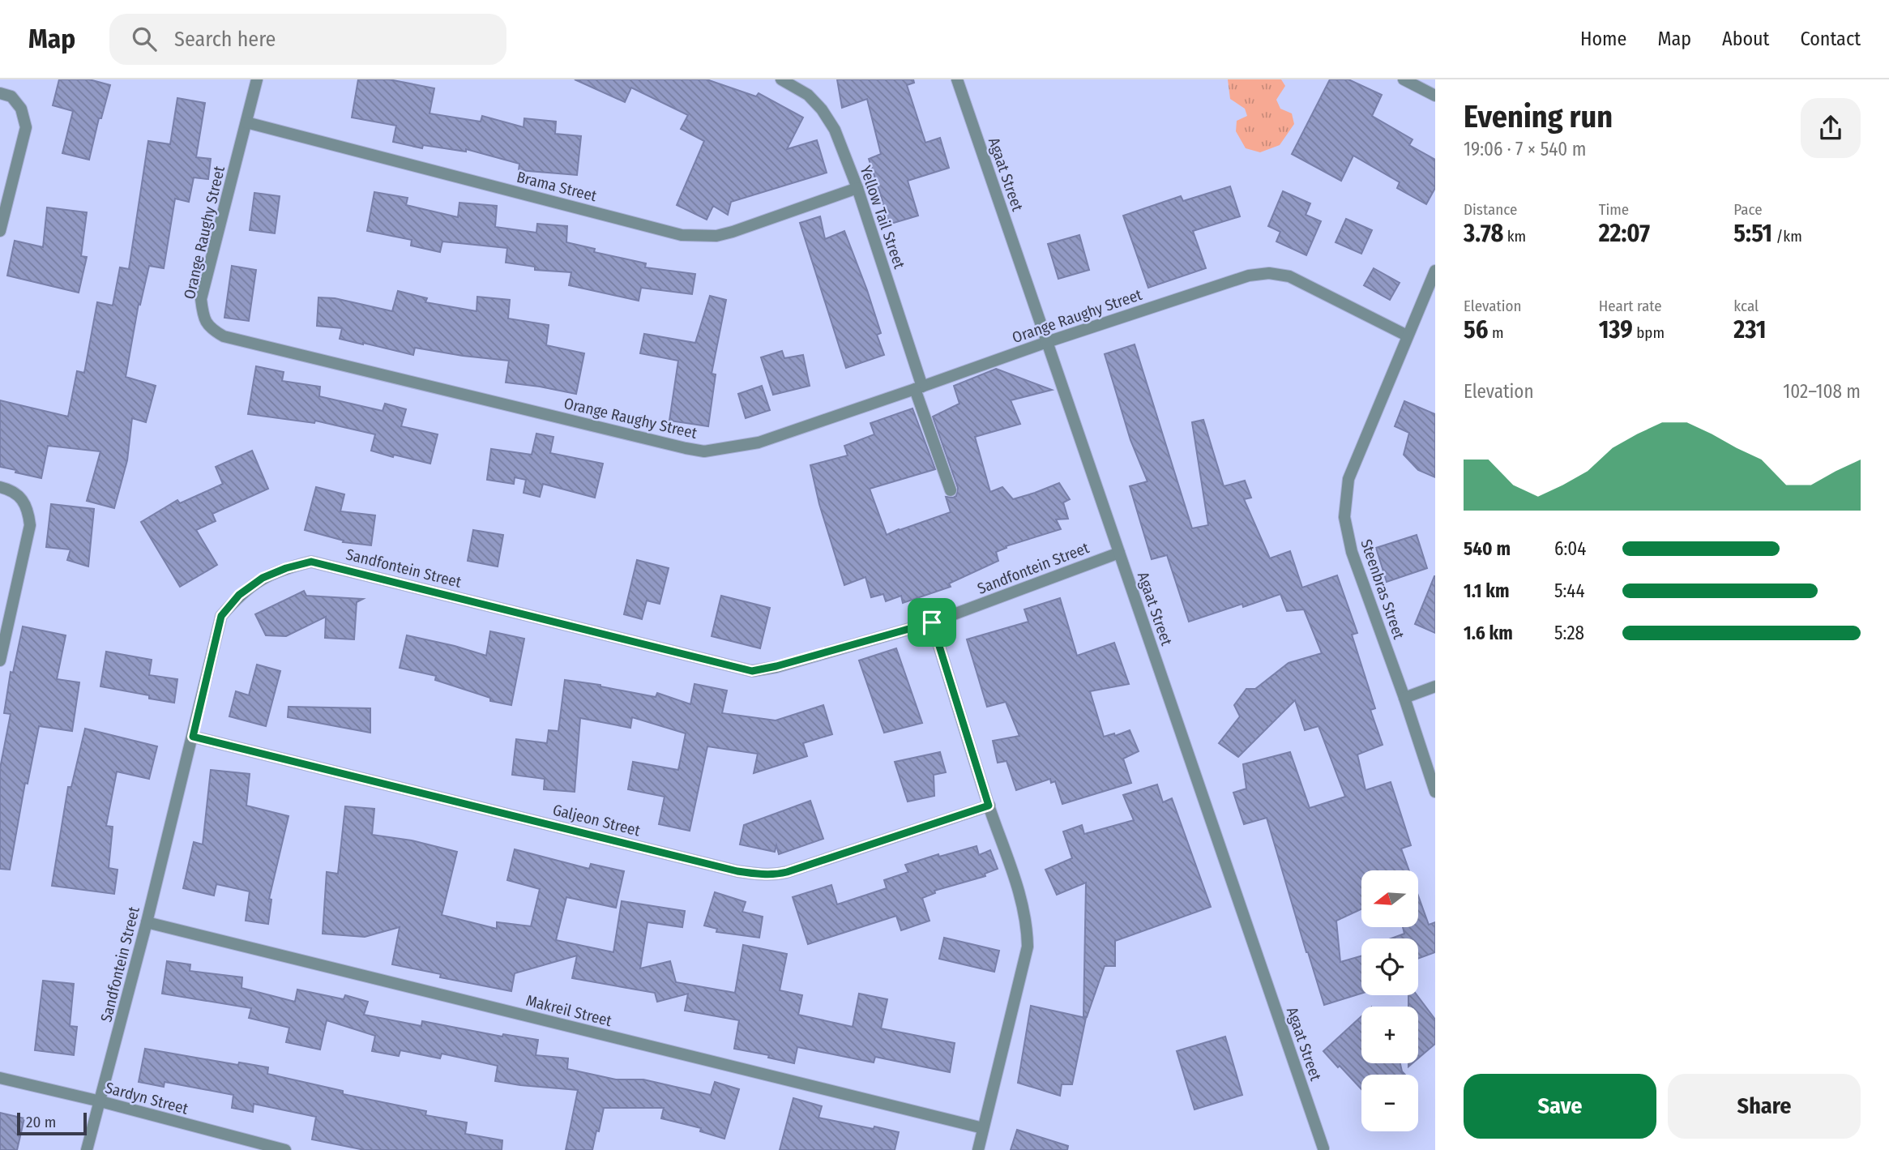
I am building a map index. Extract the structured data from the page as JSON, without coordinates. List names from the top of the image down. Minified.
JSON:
{"streets":{"street":["Agaat Street","Brama Street","Yellow Tail Street","Orange Raughy Street","Sandfontein Street","Steenbras Street","Galjeon Street","Makreil Street","Sardyn Street"]},"crossings":[["Agaat Street","Orange Raughy Street"],["Agaat Street","Sandfontein Street"],["Brama Street","Yellow Tail Street"],["Brama Street","Orange Raughy Street"],["Yellow Tail Street","Orange Raughy Street"],["Orange Raughy Street","Steenbras Street"],["Sandfontein Street","Galjeon Street"],["Sandfontein Street","Makreil Street"],["Sandfontein Street","Sardyn Street"]],"scale_bar":"20 m","north":"left","page":{"header":"Map","search":"Search here","nav":["Home","Map","About","Contact"],"heading":["Evening run","19:06 · 7 × 540 m"],"stats":[["Distance","3.78 km"],["Time","22:07"],["Pace","5:51 /km"],["Elevation","56 m"],["Heart rate","139 bpm"],["kcal","231"]],"chart":["Elevation","102–108 m"],"list":[{"name":"540 m","note":"6:04"},{"name":"1.1 km","note":"5:44"},{"name":"1.6 km","note":"5:28"}],"map_buttons":["+","−"],"buttons":["Save","Share"],"scale":"20 m"}}
